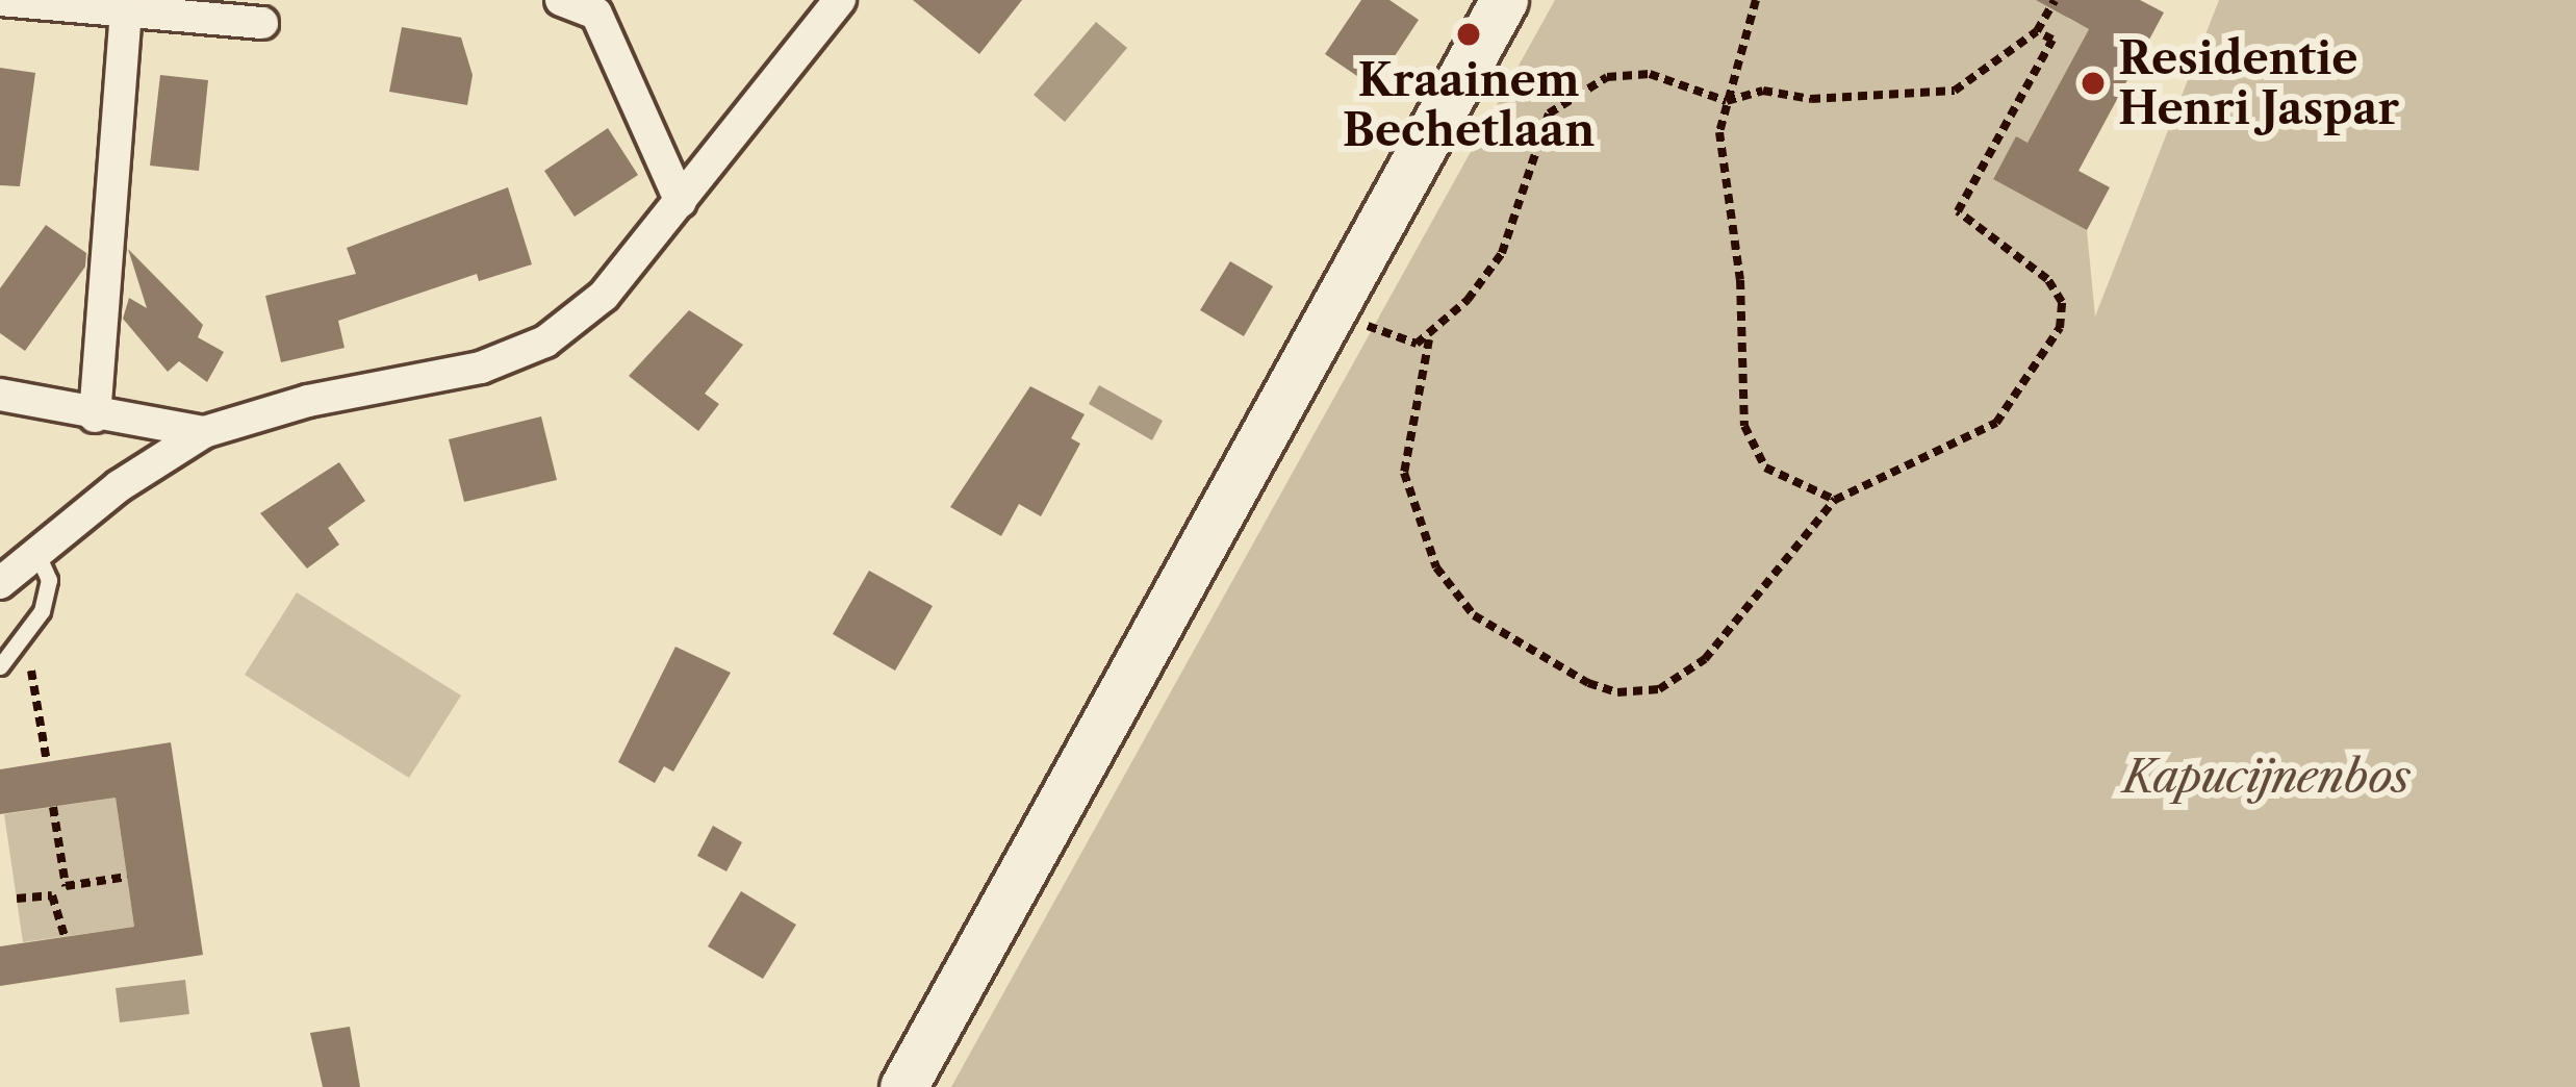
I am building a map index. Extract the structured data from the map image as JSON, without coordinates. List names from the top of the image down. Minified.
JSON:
{"parks":["Kapucijnenbos"],"places":["Kraainem Bechetlaan","Residentie Henri Jaspar"]}
